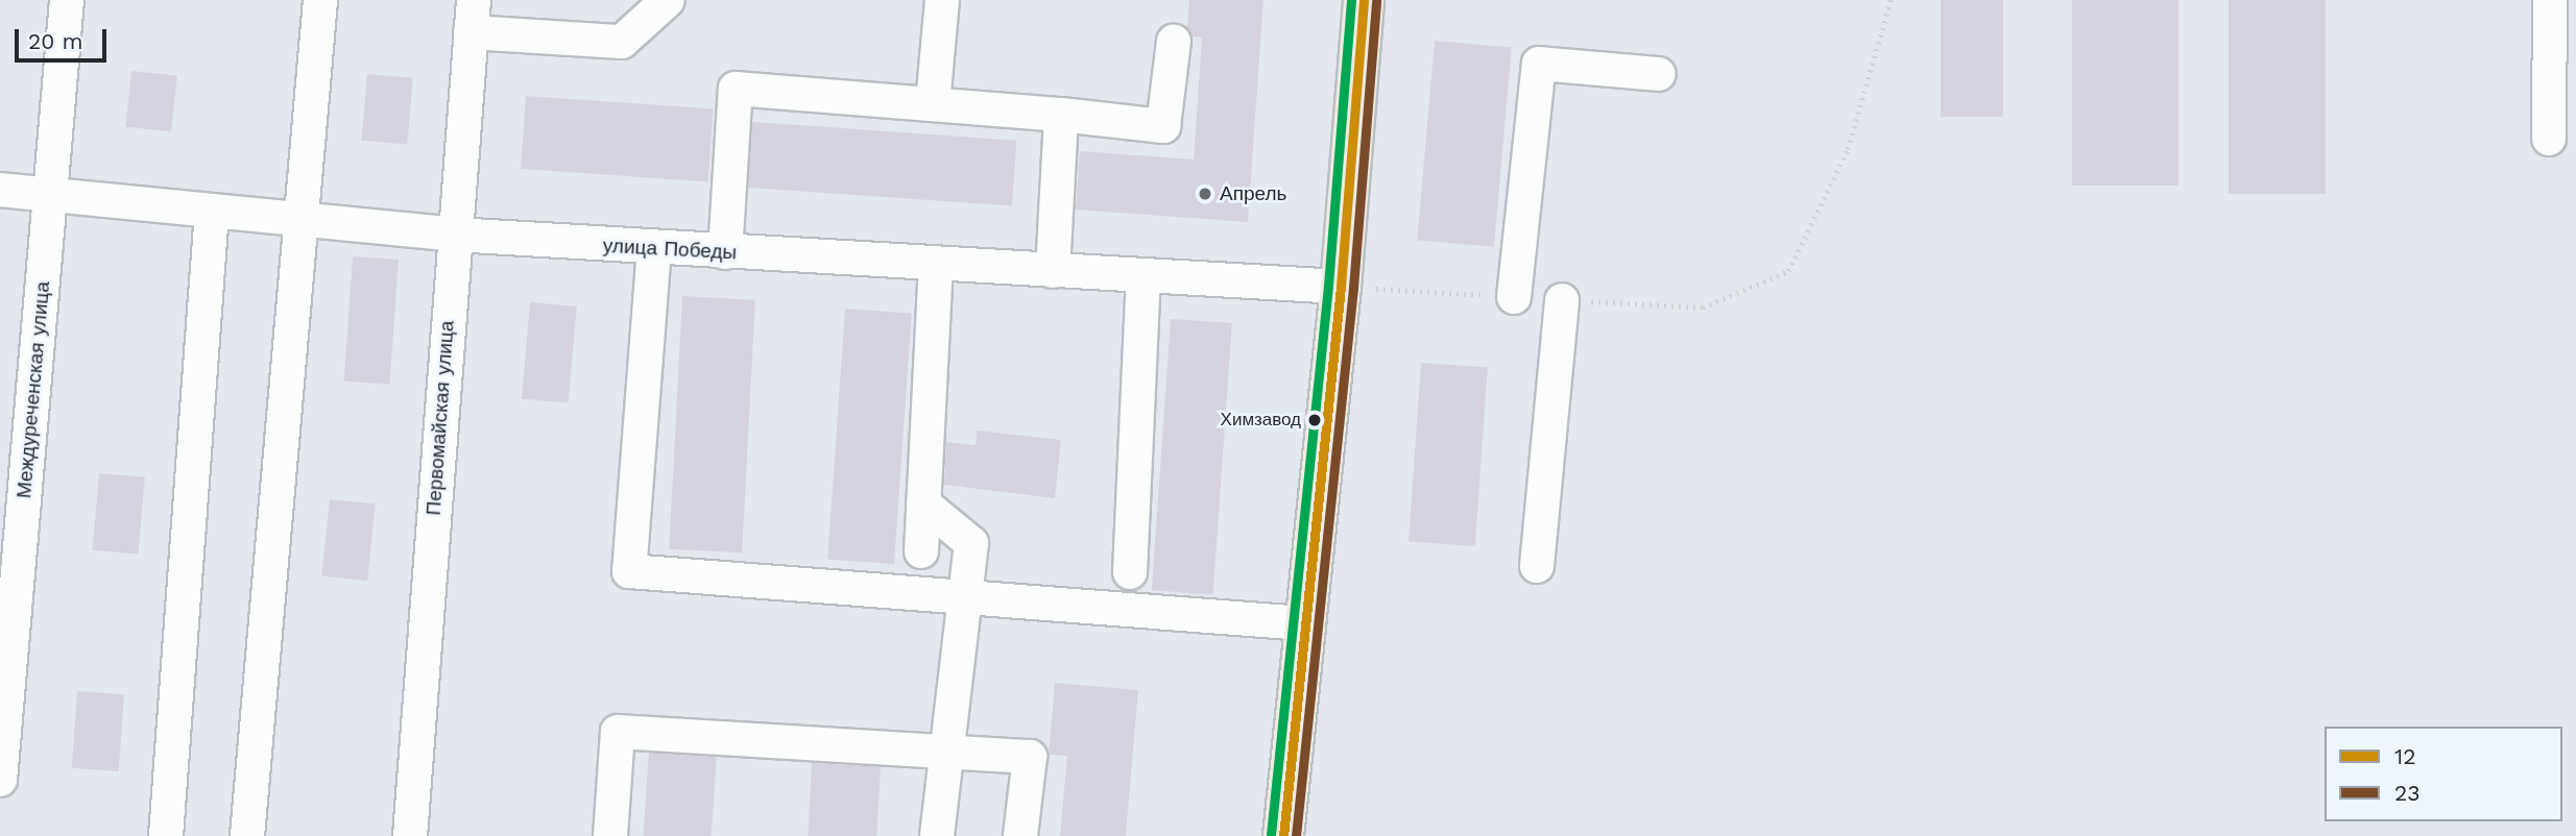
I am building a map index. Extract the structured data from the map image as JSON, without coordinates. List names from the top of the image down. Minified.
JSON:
{"streets":{"street":["улица Победы","Междуреченская улица","Первомайская улица"]},"crossings":[["улица Победы","Междуреченская улица"],["улица Победы","Первомайская улица"]],"places":["Апрель","Химзавод"],"lines":["transit line 12","transit line 23"],"legend":["12","23"],"scale_bar":"20 m"}
